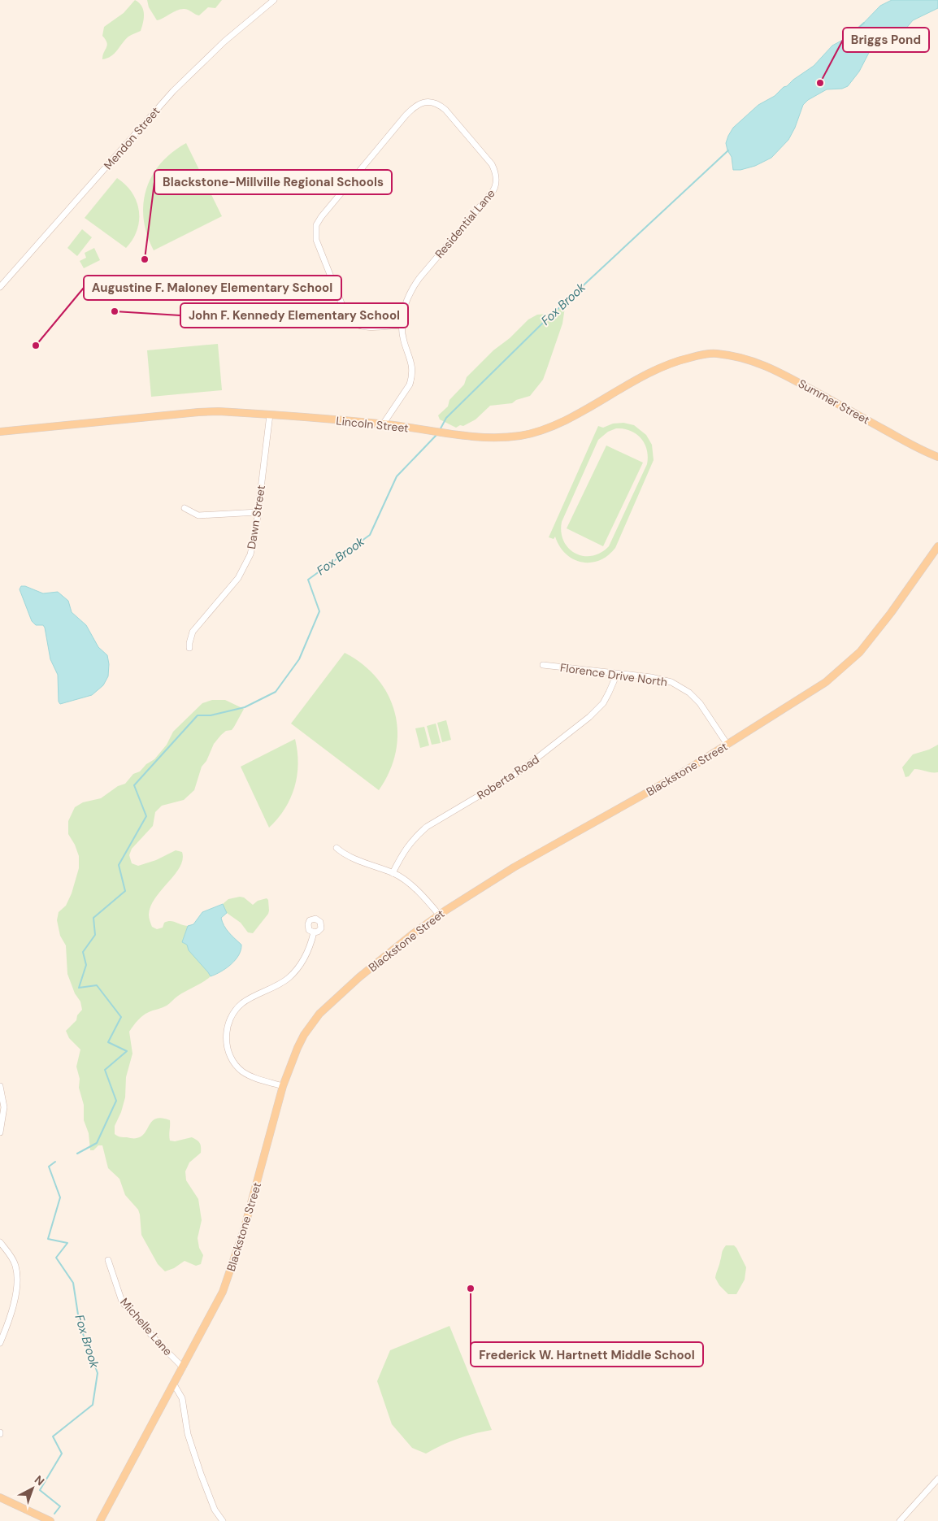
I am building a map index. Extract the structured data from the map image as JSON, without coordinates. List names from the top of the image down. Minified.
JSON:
{"streets":{"main road":["Summer Street","Lincoln Street","Blackstone Street"],"street":["Mendon Street","Residential Lane","Dawn Street","Florence Drive North","Roberta Road","Michelle Lane"]},"crossings":[["Residential Lane","Lincoln Street"],["Summer Street","Lincoln Street"],["Lincoln Street","Dawn Street"],["Florence Drive North","Blackstone Street"],["Florence Drive North","Roberta Road"],["Blackstone Street","Michelle Lane"]],"water":["Fox Brook"],"places":["Briggs Pond","Blackstone-Millville Regional Schools","John F. Kennedy Elementary School","Augustine F. Maloney Elementary School","Frederick W. Hartnett Middle School"],"north":"top right"}
